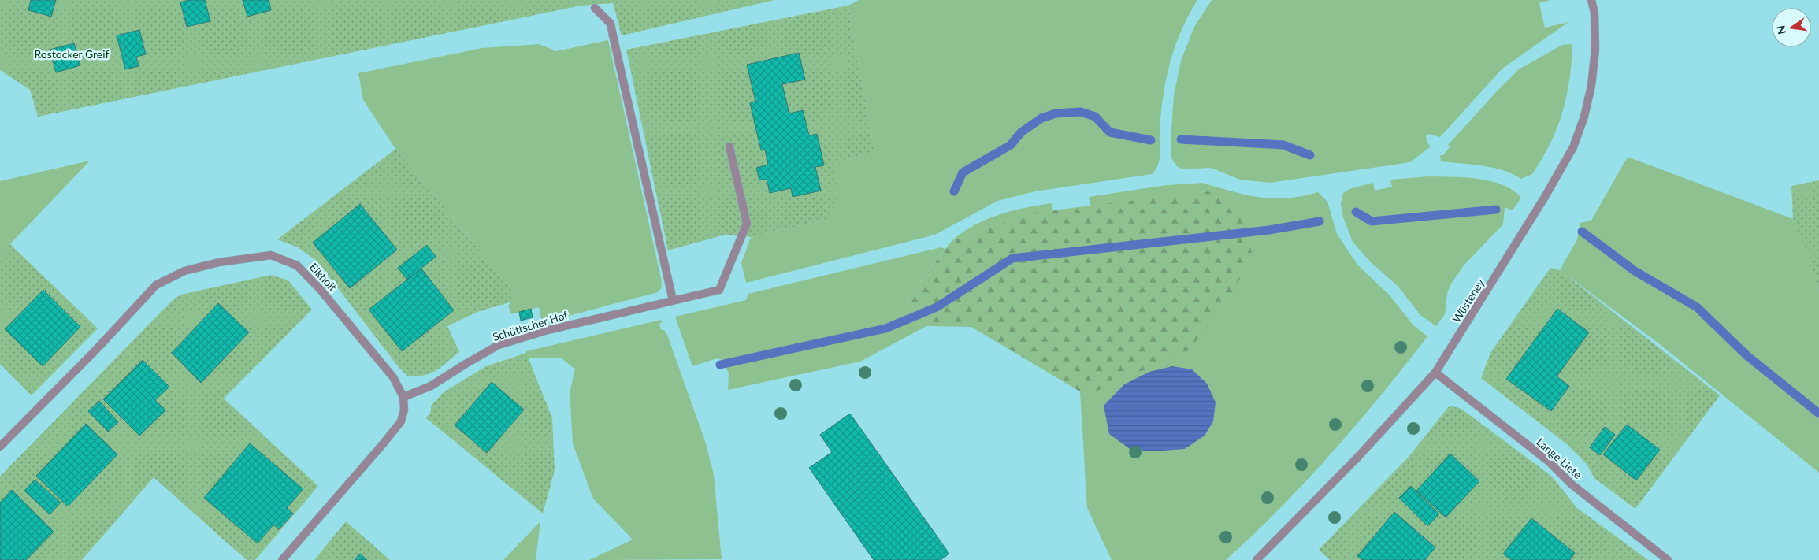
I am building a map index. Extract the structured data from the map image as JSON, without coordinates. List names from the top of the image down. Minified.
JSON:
{"streets":{"street":["Eikholt","Wüsteney","Schüttscher Hof","Lange Liete"]},"crossings":[["Eikholt","Schüttscher Hof"],["Wüsteney","Lange Liete"]],"parks":["Rostocker Greif"],"north":"left"}
